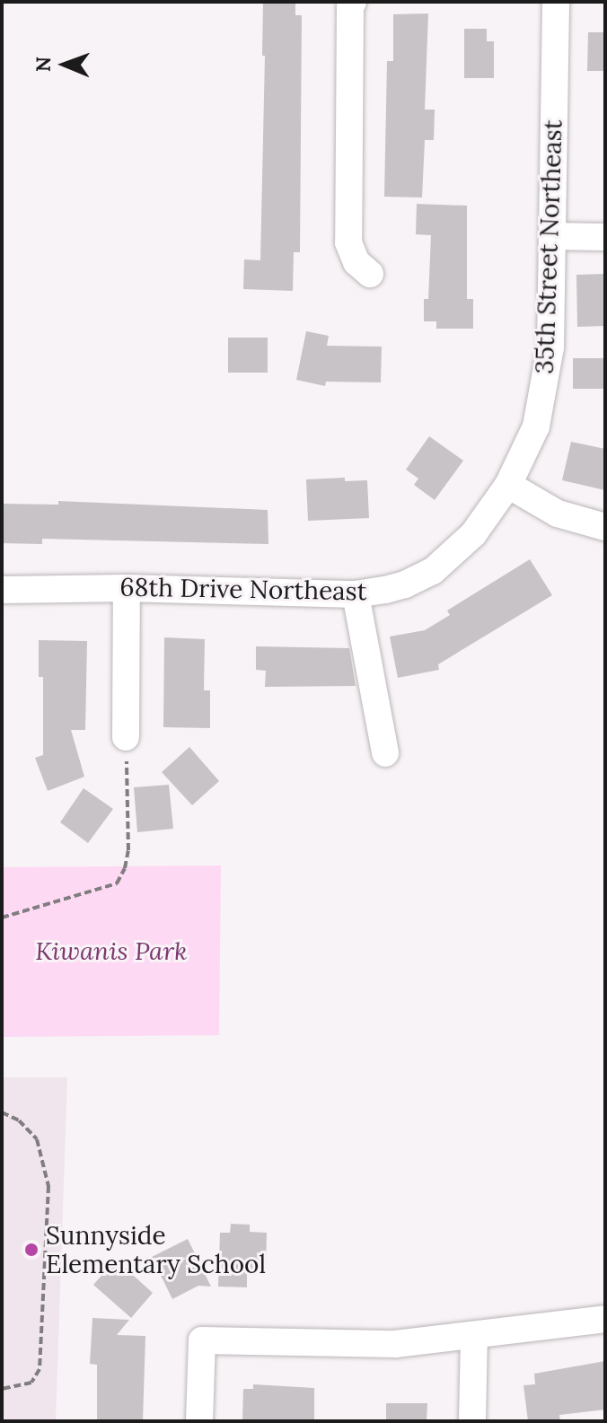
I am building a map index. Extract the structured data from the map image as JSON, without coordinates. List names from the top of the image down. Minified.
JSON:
{"streets":{"street":["35th Street Northeast","68th Drive Northeast"]},"crossings":[["35th Street Northeast","68th Drive Northeast"]],"parks":["Kiwanis Park"],"places":["Sunnyside Elementary School"],"north":"left"}
